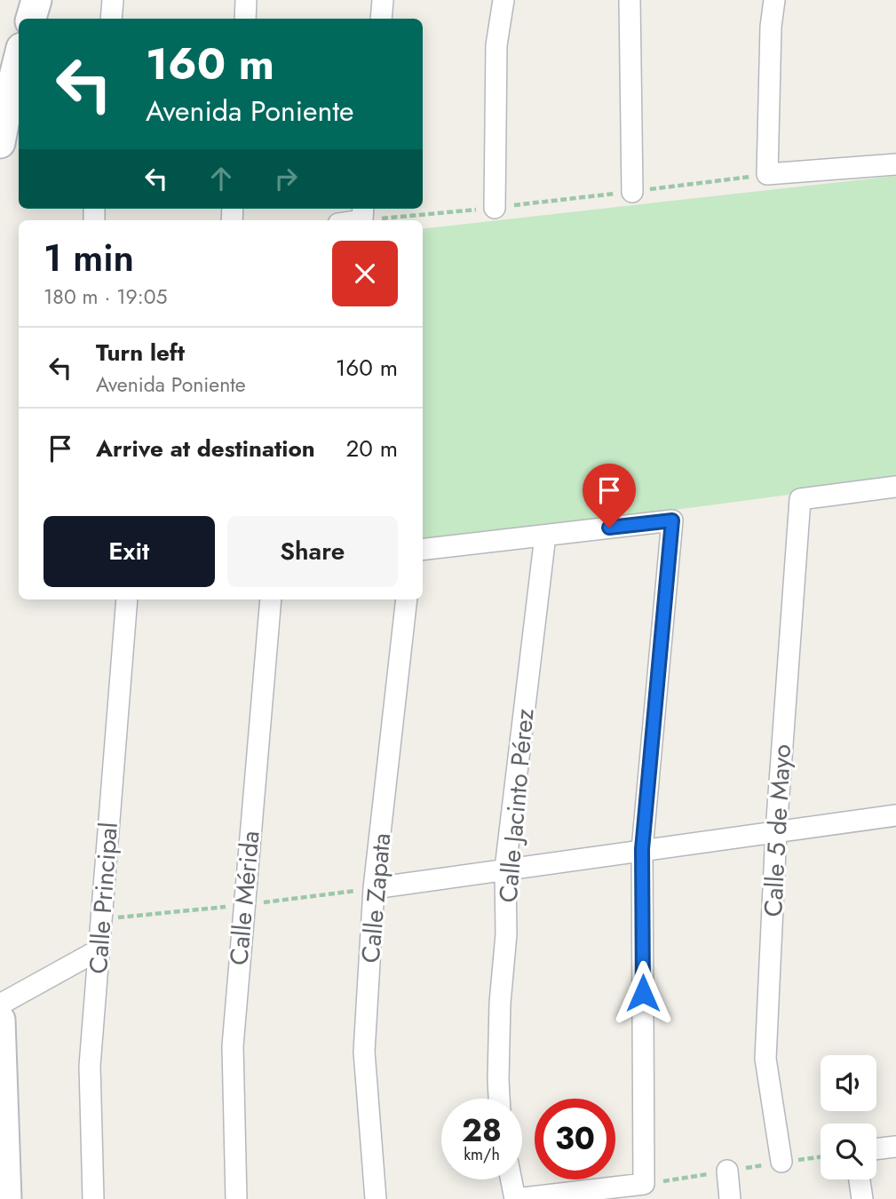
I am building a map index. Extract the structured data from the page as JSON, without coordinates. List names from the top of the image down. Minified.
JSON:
{"streets":{"street":["Calle Jacinto Pérez","Calle 5 de Mayo","Calle Principal","Calle Mérida","Calle Zapata"]},"page":{"turn":["160 m","Avenida Poniente"],"heading":["1 min","180 m · 19:05"],"list":[{"name":"Turn left","note":"Avenida Poniente","value":"160 m"},{"name":"Arrive at destination","value":"20 m"}],"buttons":["Exit","Share"],"speed":"28 km/h","limit":"30"}}
